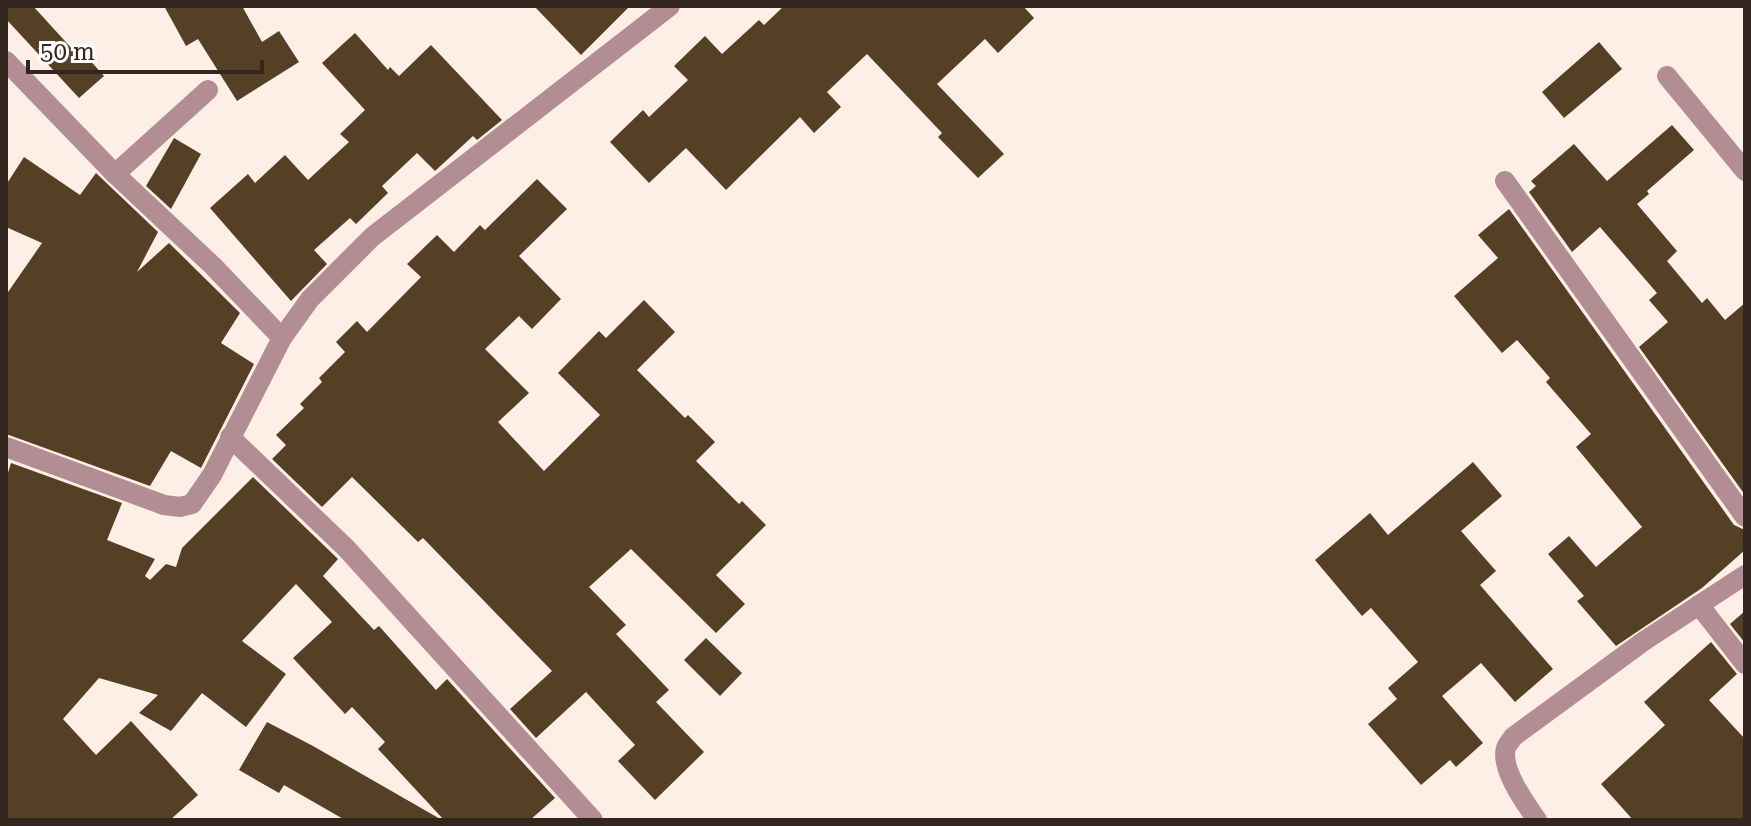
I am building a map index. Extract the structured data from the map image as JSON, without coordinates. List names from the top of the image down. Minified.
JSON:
{"scale_bar":"50 m"}
